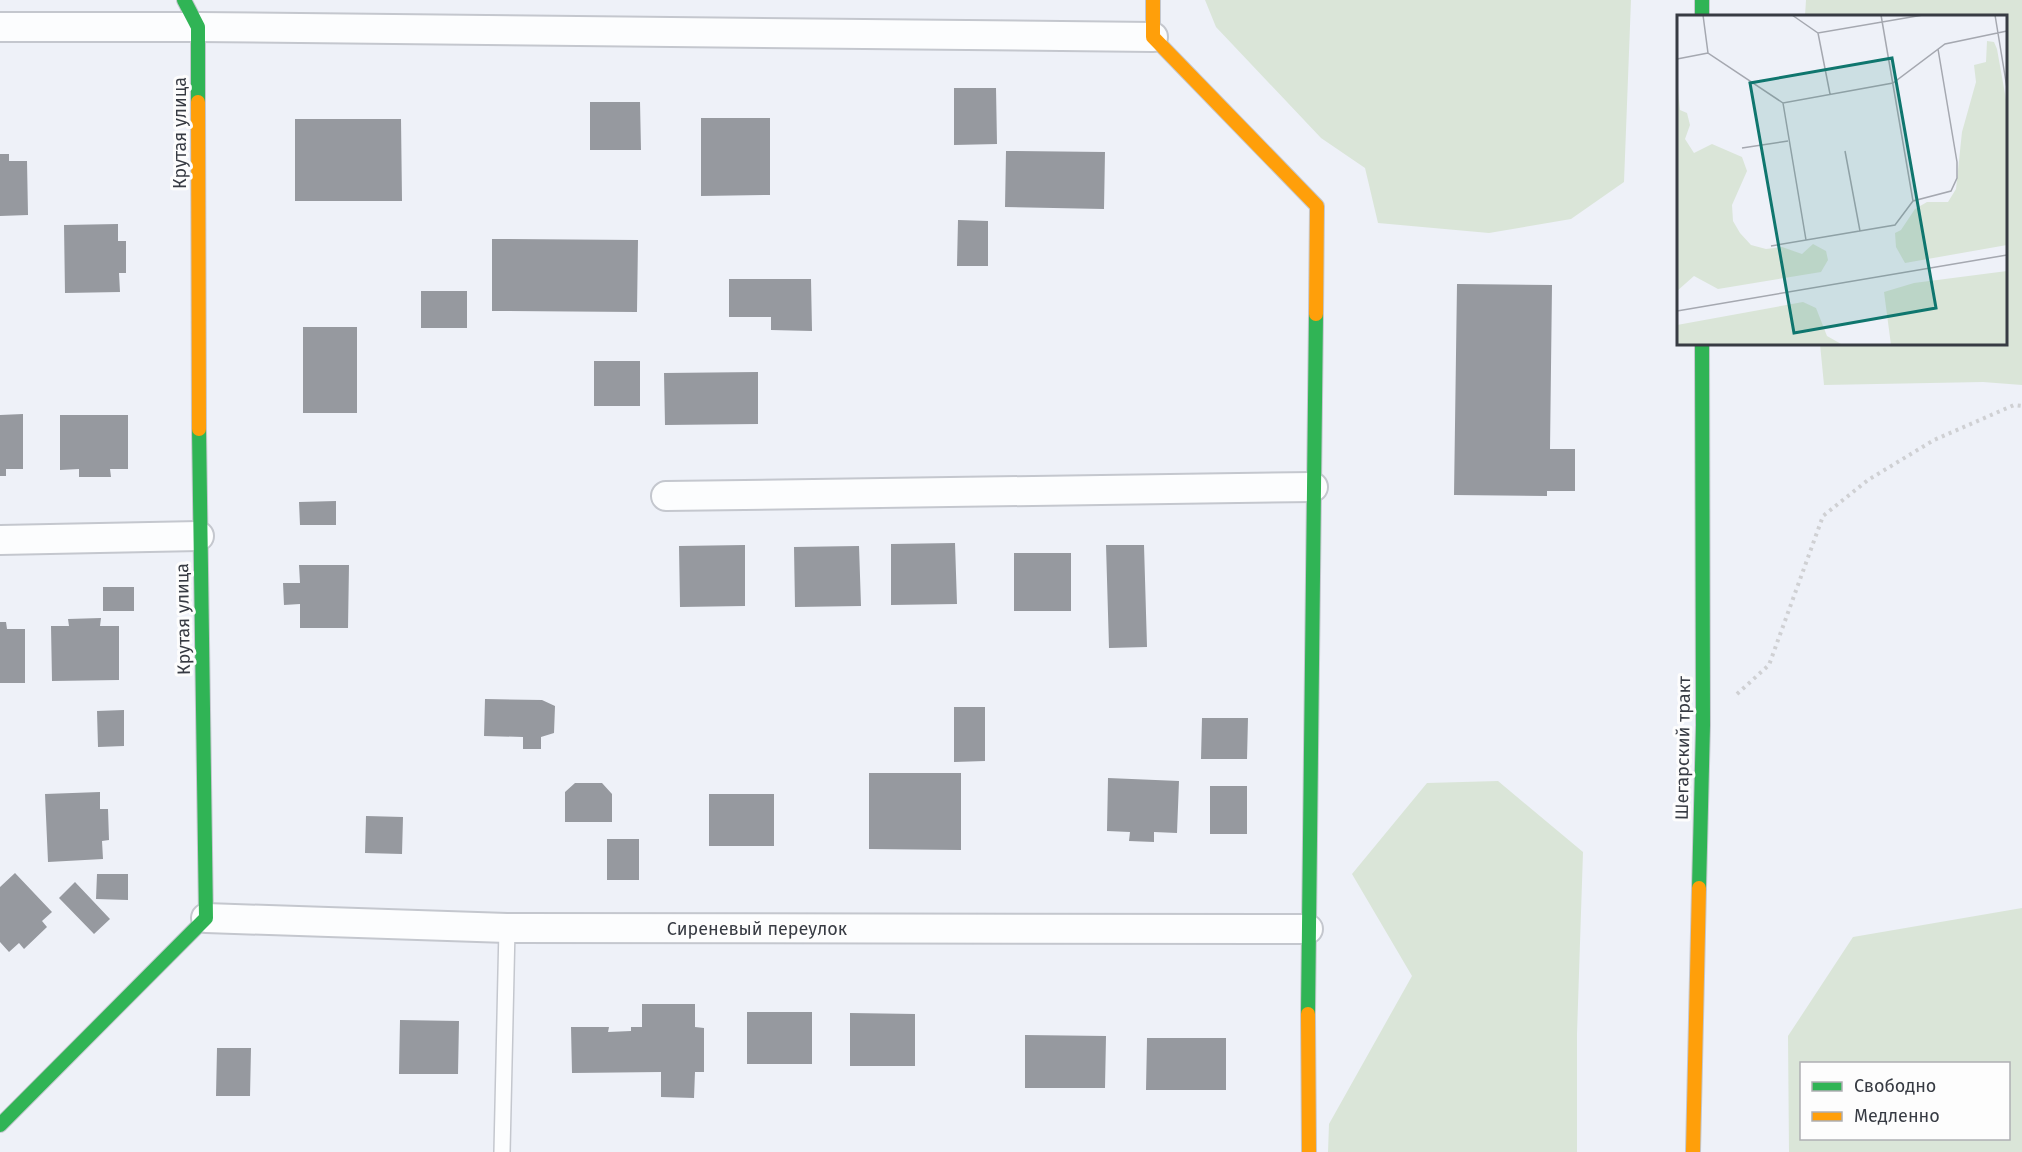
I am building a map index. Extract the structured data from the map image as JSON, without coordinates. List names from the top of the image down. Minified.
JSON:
{"streets":{"street":["Крутая улица","Шегарский тракт","Сиреневый переулок"]},"crossings":[["Крутая улица","Сиреневый переулок"]],"legend":["Свободно","Медленно"]}
